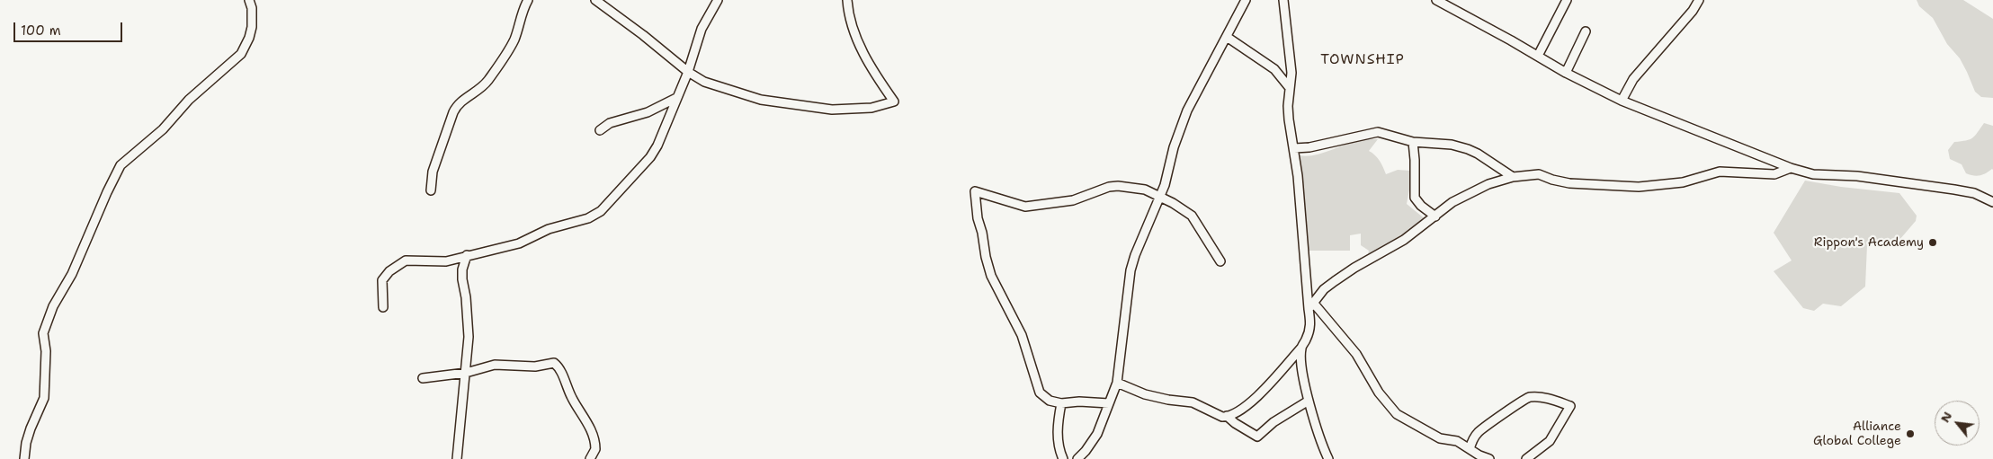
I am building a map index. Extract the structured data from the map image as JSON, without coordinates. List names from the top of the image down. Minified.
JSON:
{"districts":["TOWNSHIP"],"places":["Rippon's Academy","Alliance Global College"],"scale_bar":"100 m","north":"top left"}
